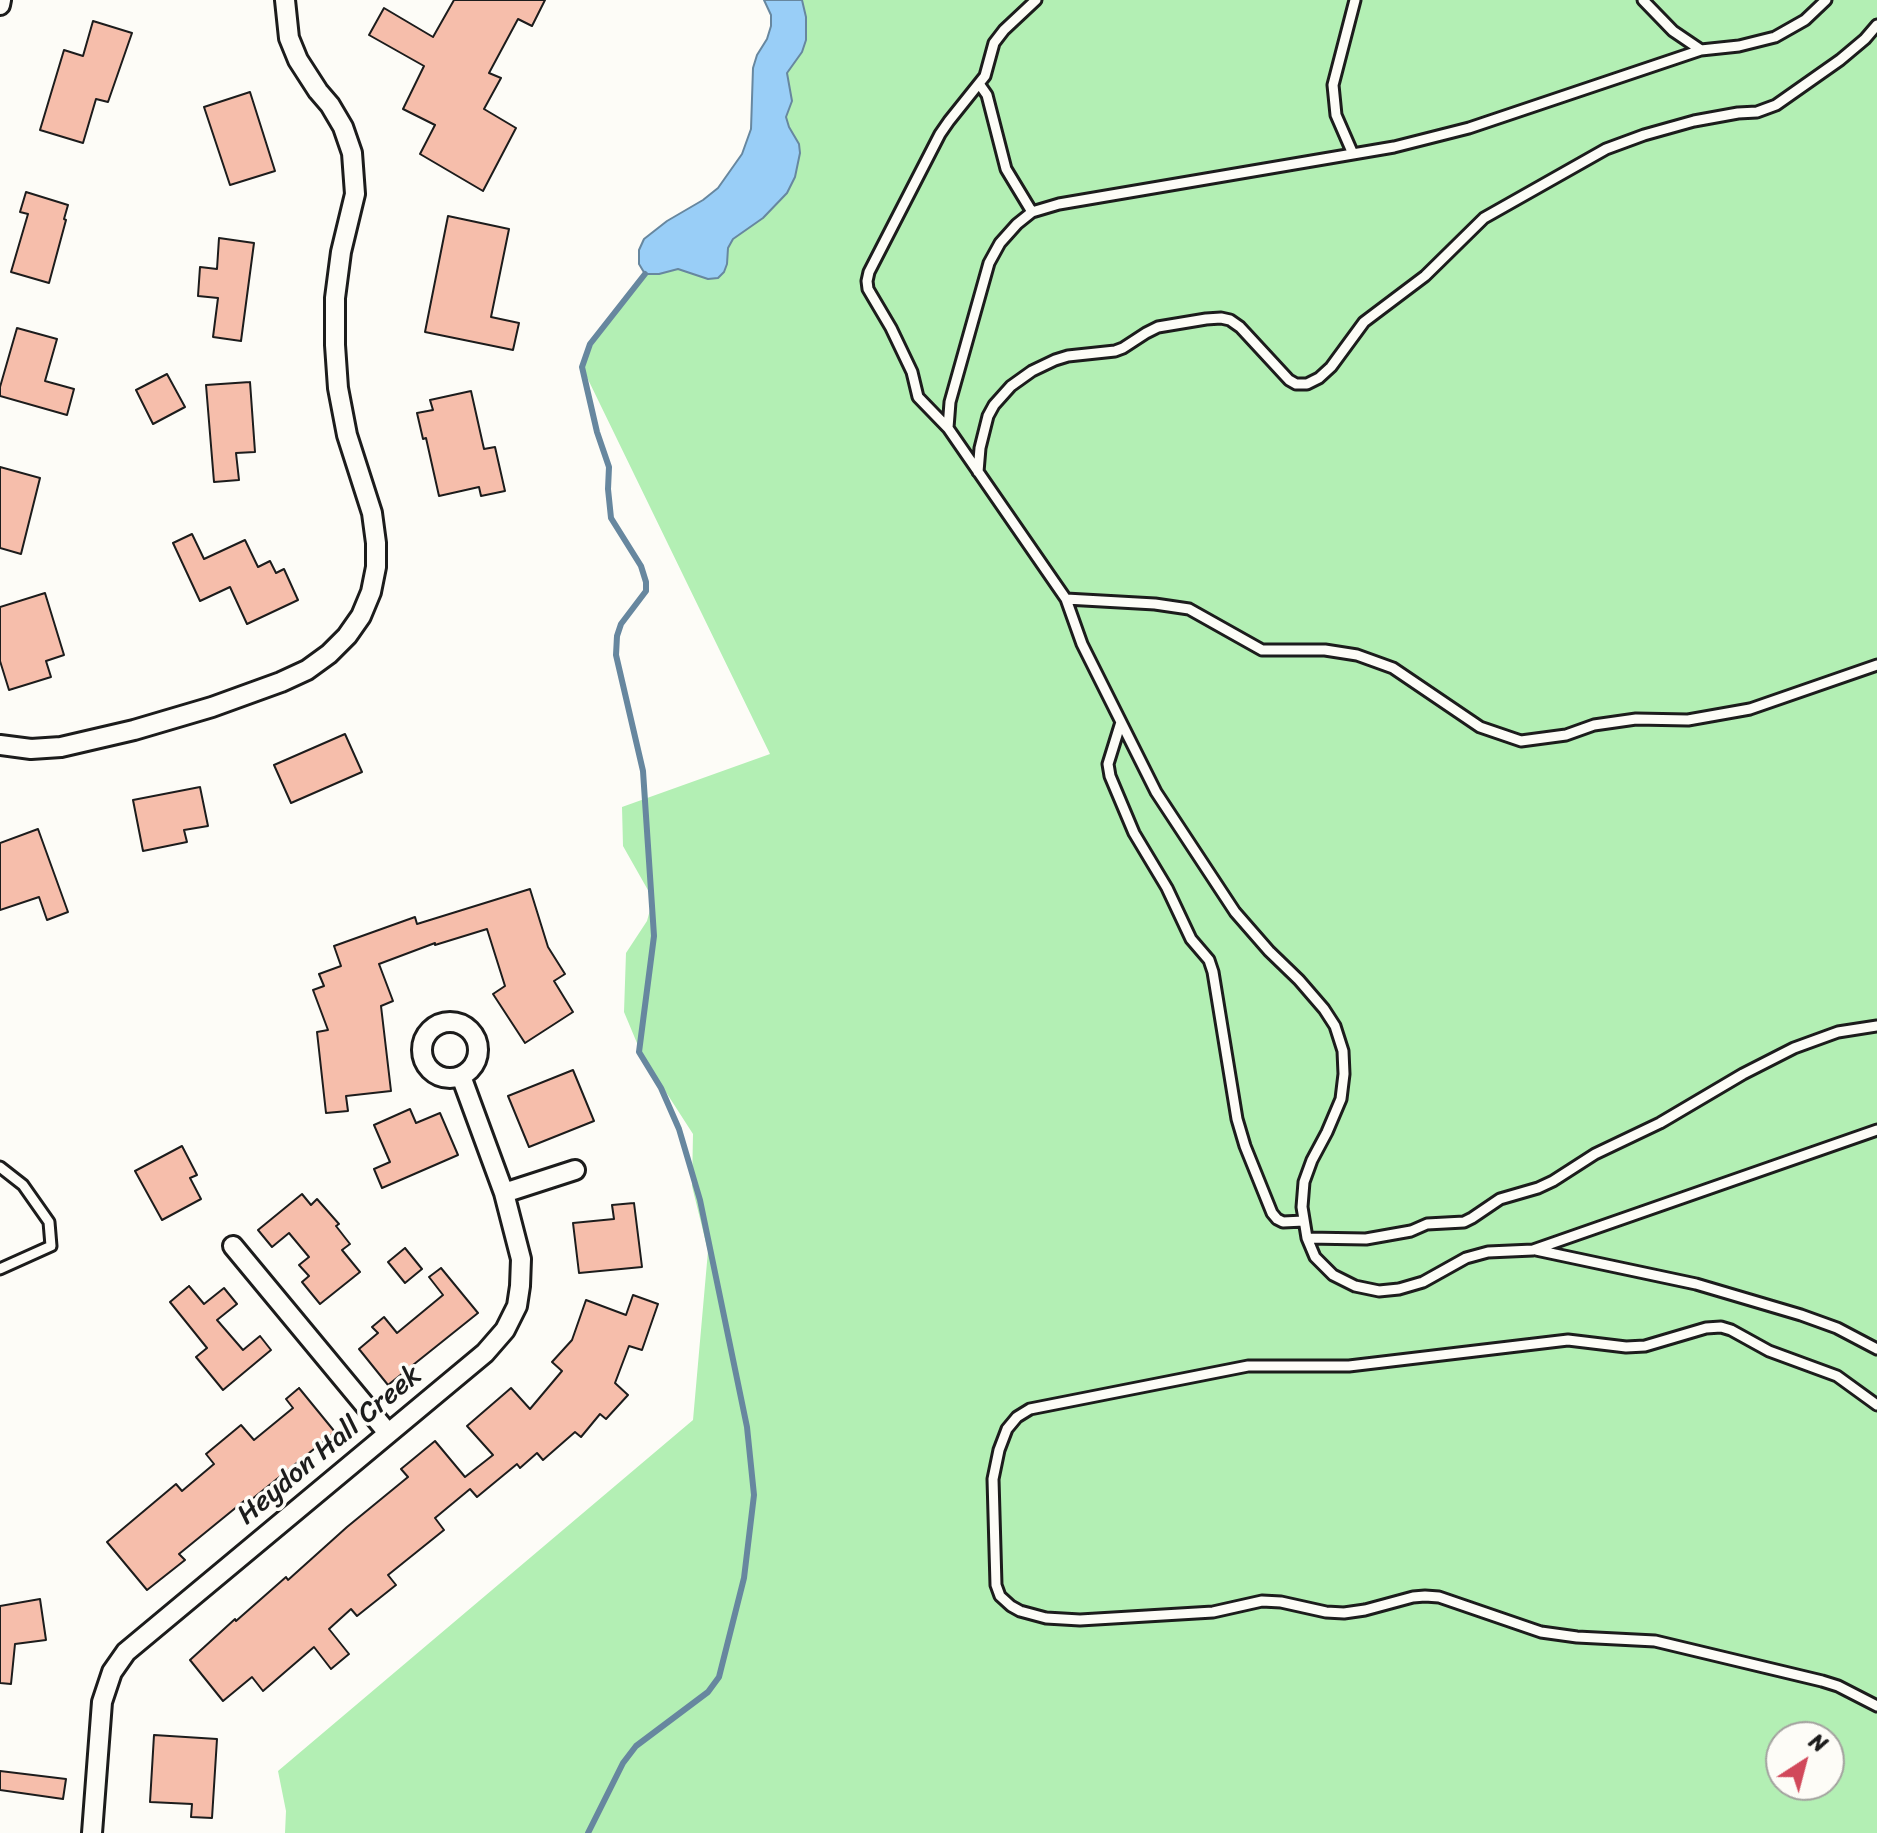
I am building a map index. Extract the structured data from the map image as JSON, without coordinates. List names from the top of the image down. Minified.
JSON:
{"streets":{"street":["Heydon Hall Creek"]},"north":"top right"}
